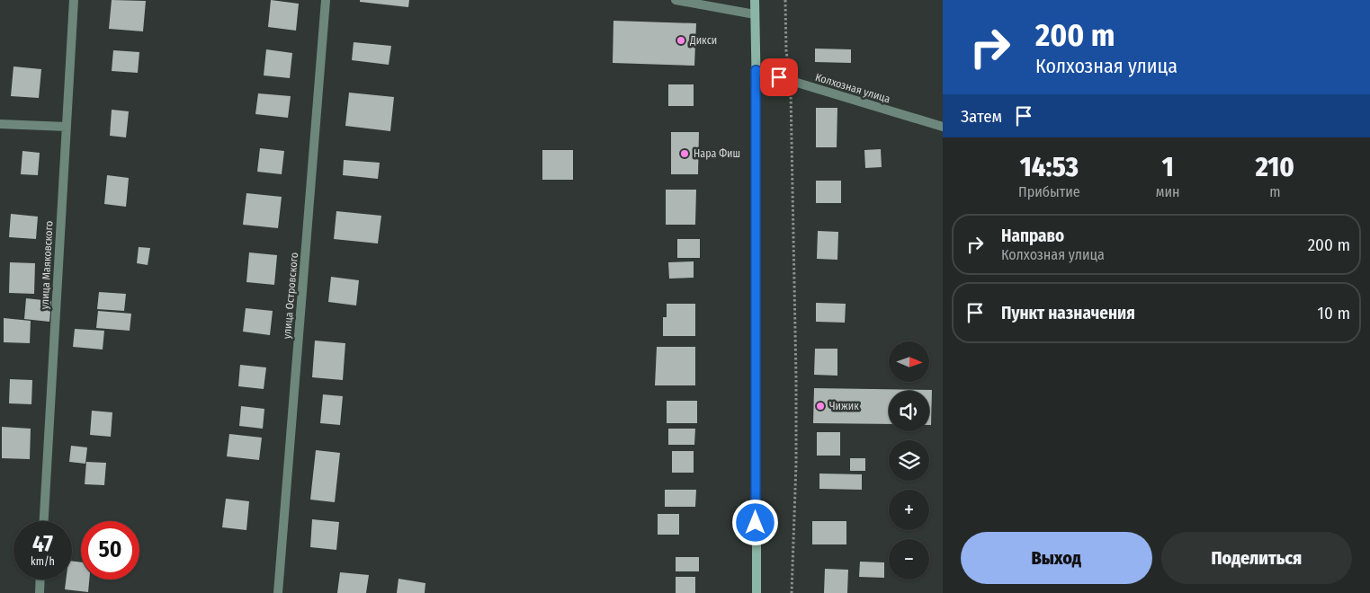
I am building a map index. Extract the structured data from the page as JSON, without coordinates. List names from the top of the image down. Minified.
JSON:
{"streets":{"street":["Колхозная улица","улица Маяковского","улица Островского"]},"places":["Дикси","Нара Фиш","Чижик"],"north":"right","page":{"turn":["200 m","Колхозная улица"],"then":"Затем","eta":["14:53","Прибытие","1","мин","210","m"],"list":[{"name":"Направо","note":"Колхозная улица","value":"200 m"},{"name":"Пункт назначения","value":"10 m"}],"map_buttons":["+","−"],"speed":"47 km/h","limit":"50","buttons":["Выход","Поделиться"]}}
